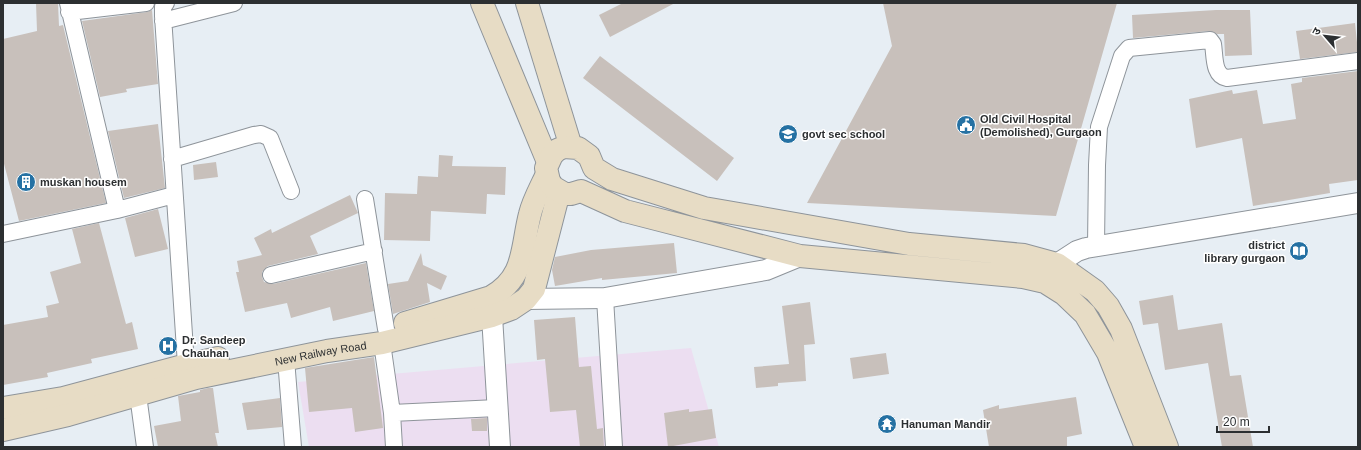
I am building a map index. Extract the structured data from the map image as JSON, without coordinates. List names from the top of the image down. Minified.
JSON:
{"streets":{"main road":["New Railway Road"]},"places":{"public building":["Old Civil Hospital (Demolished), Gurgaon"],"school or university":["govt sec school"],"building":["muskan housem"],"library":["district library gurgaon"],"hospital":["Dr. Sandeep Chauhan"],"temple":["Hanuman Mandir"]},"scale_bar":"20 m","north":"top left"}
